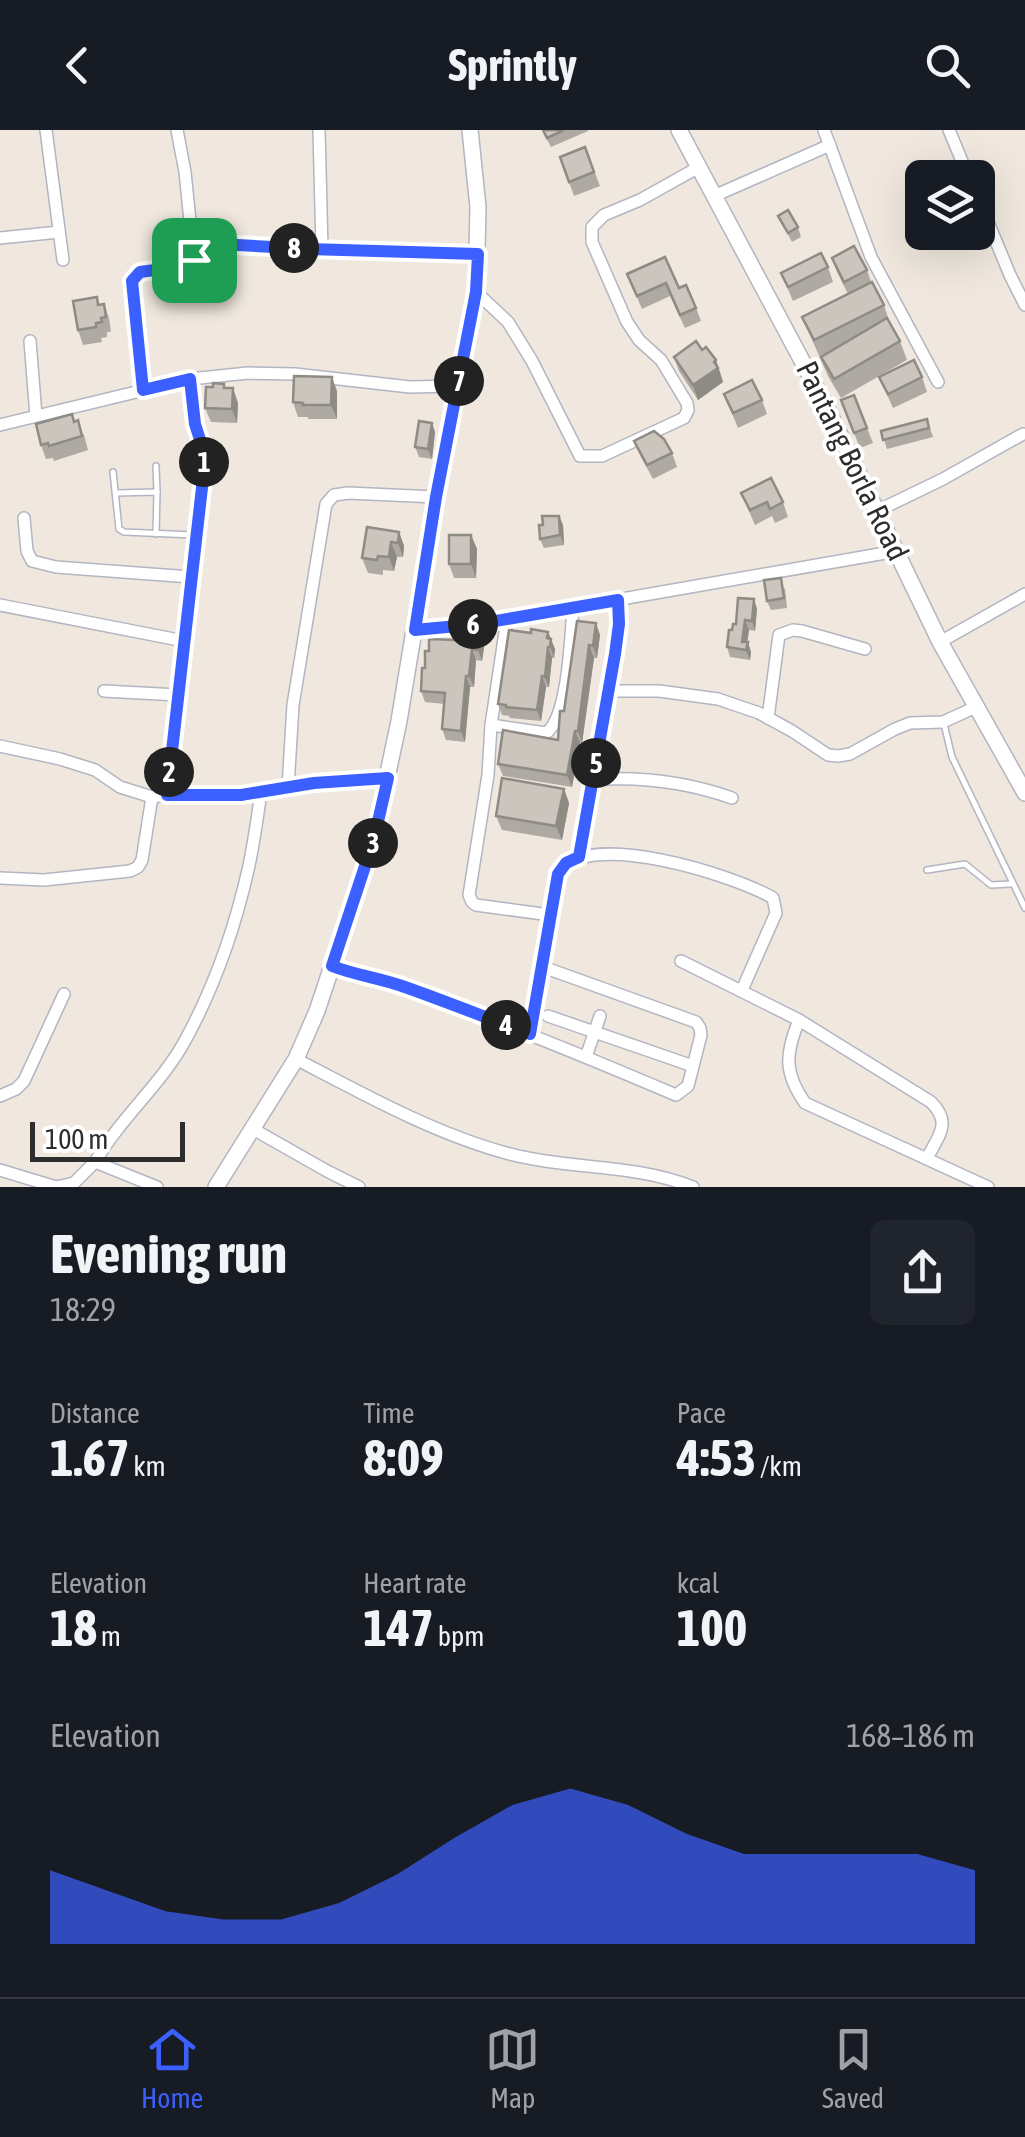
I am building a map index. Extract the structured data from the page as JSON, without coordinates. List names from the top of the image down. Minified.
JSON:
{"streets":{"street":["Pantang Borla Road"]},"scale_bar":"100 m","page":{"header":"Sprintly","pins":["8","7","1","6","5","2","3","4"],"scale":"100 m","heading":["Evening run","18:29"],"stats":[["Distance","1.67 km"],["Time","8:09"],["Pace","4:53 /km"],["Elevation","18 m"],["Heart rate","147 bpm"],["kcal","100"]],"chart":["Elevation","168–186 m"],"tabs":["Home","Map","Saved"]}}
